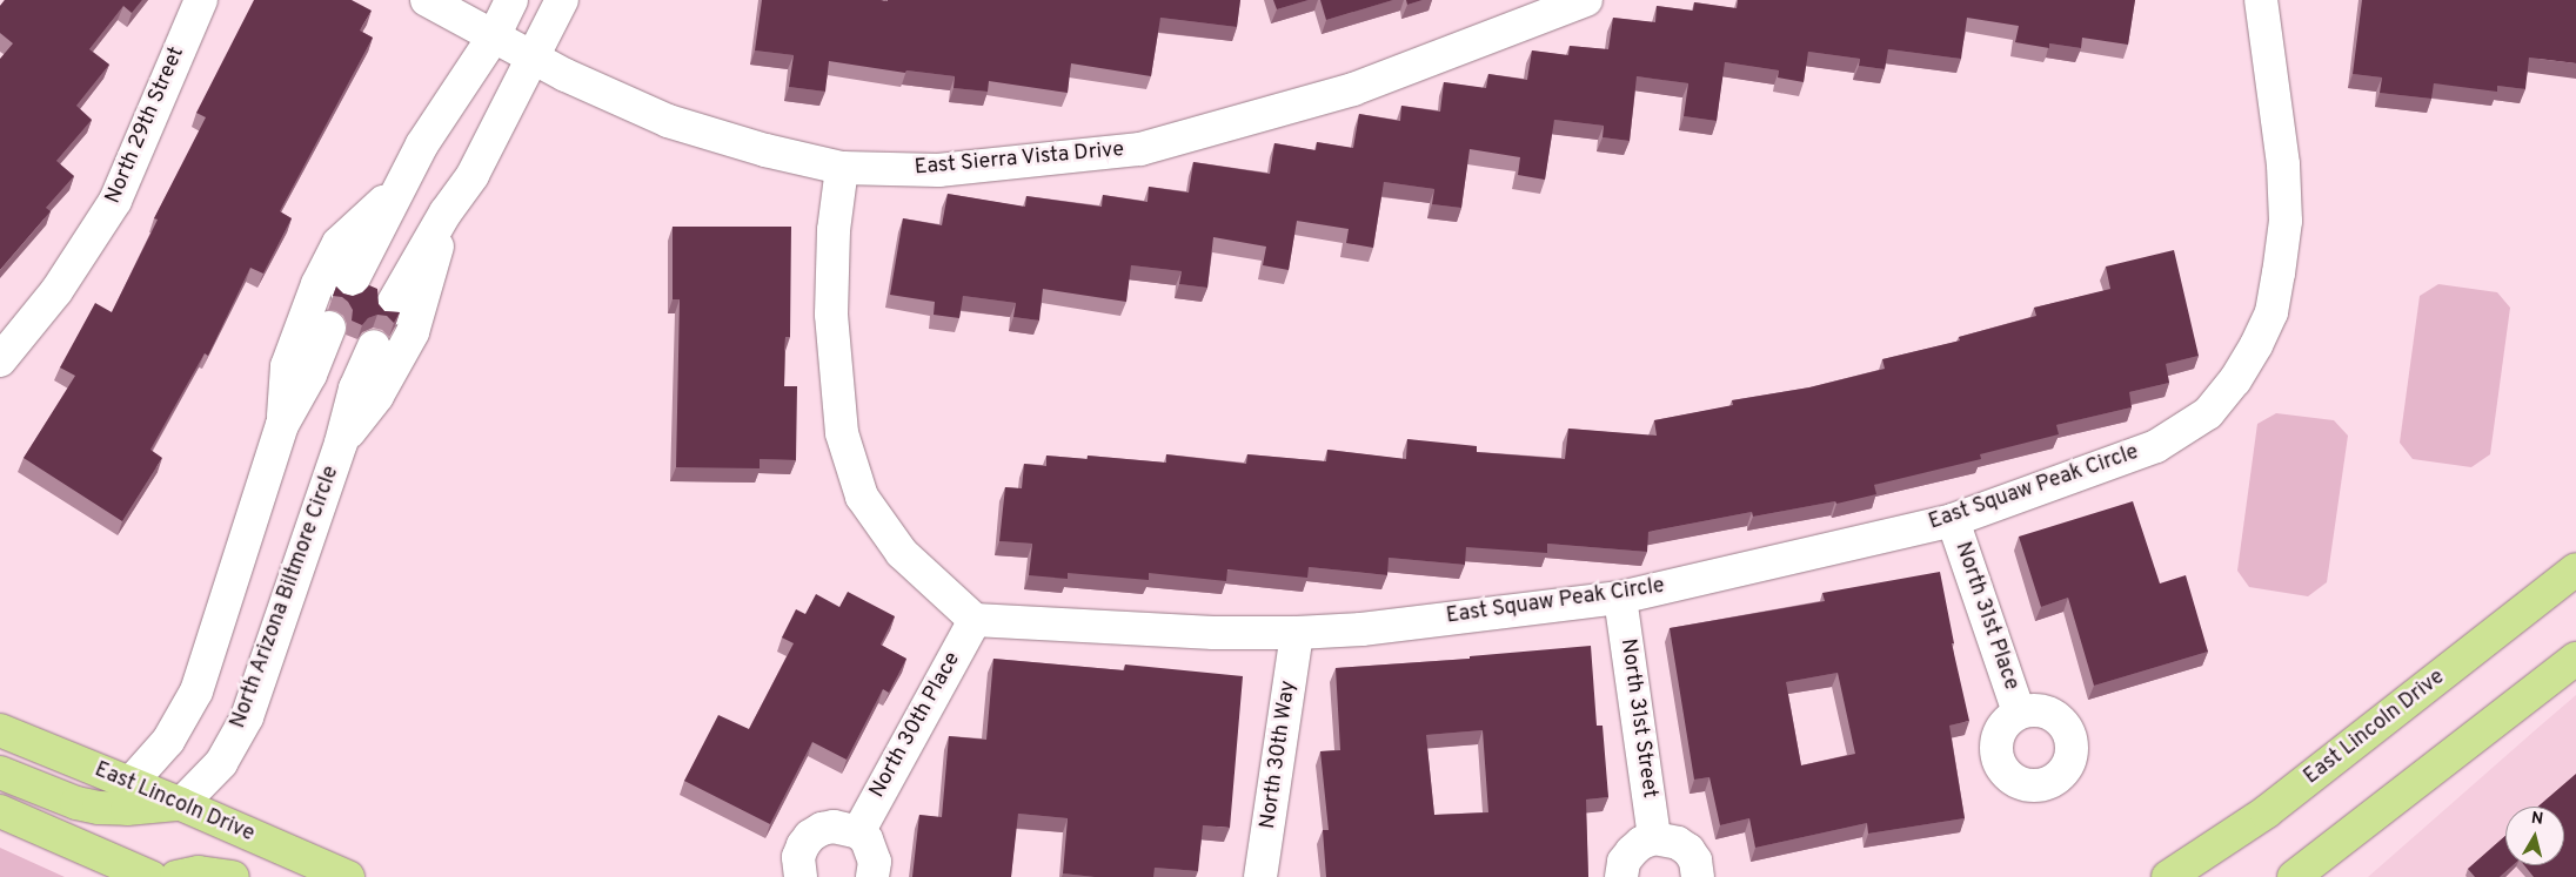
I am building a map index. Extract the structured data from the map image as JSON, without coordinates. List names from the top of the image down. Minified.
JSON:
{"streets":{"main road":["East Lincoln Drive"],"street":["North 29th Street","East Sierra Vista Drive","East Squaw Peak Circle","North Arizona Biltmore Circle","North 31st Place","North 31st Street","North 30th Place","North 30th Way"]},"crossings":[["East Sierra Vista Drive","North Arizona Biltmore Circle"],["East Squaw Peak Circle","North 31st Place"],["East Squaw Peak Circle","North 31st Street"],["East Squaw Peak Circle","North 30th Place"],["East Squaw Peak Circle","North 30th Way"],["North Arizona Biltmore Circle","East Lincoln Drive"]],"north":"top"}
